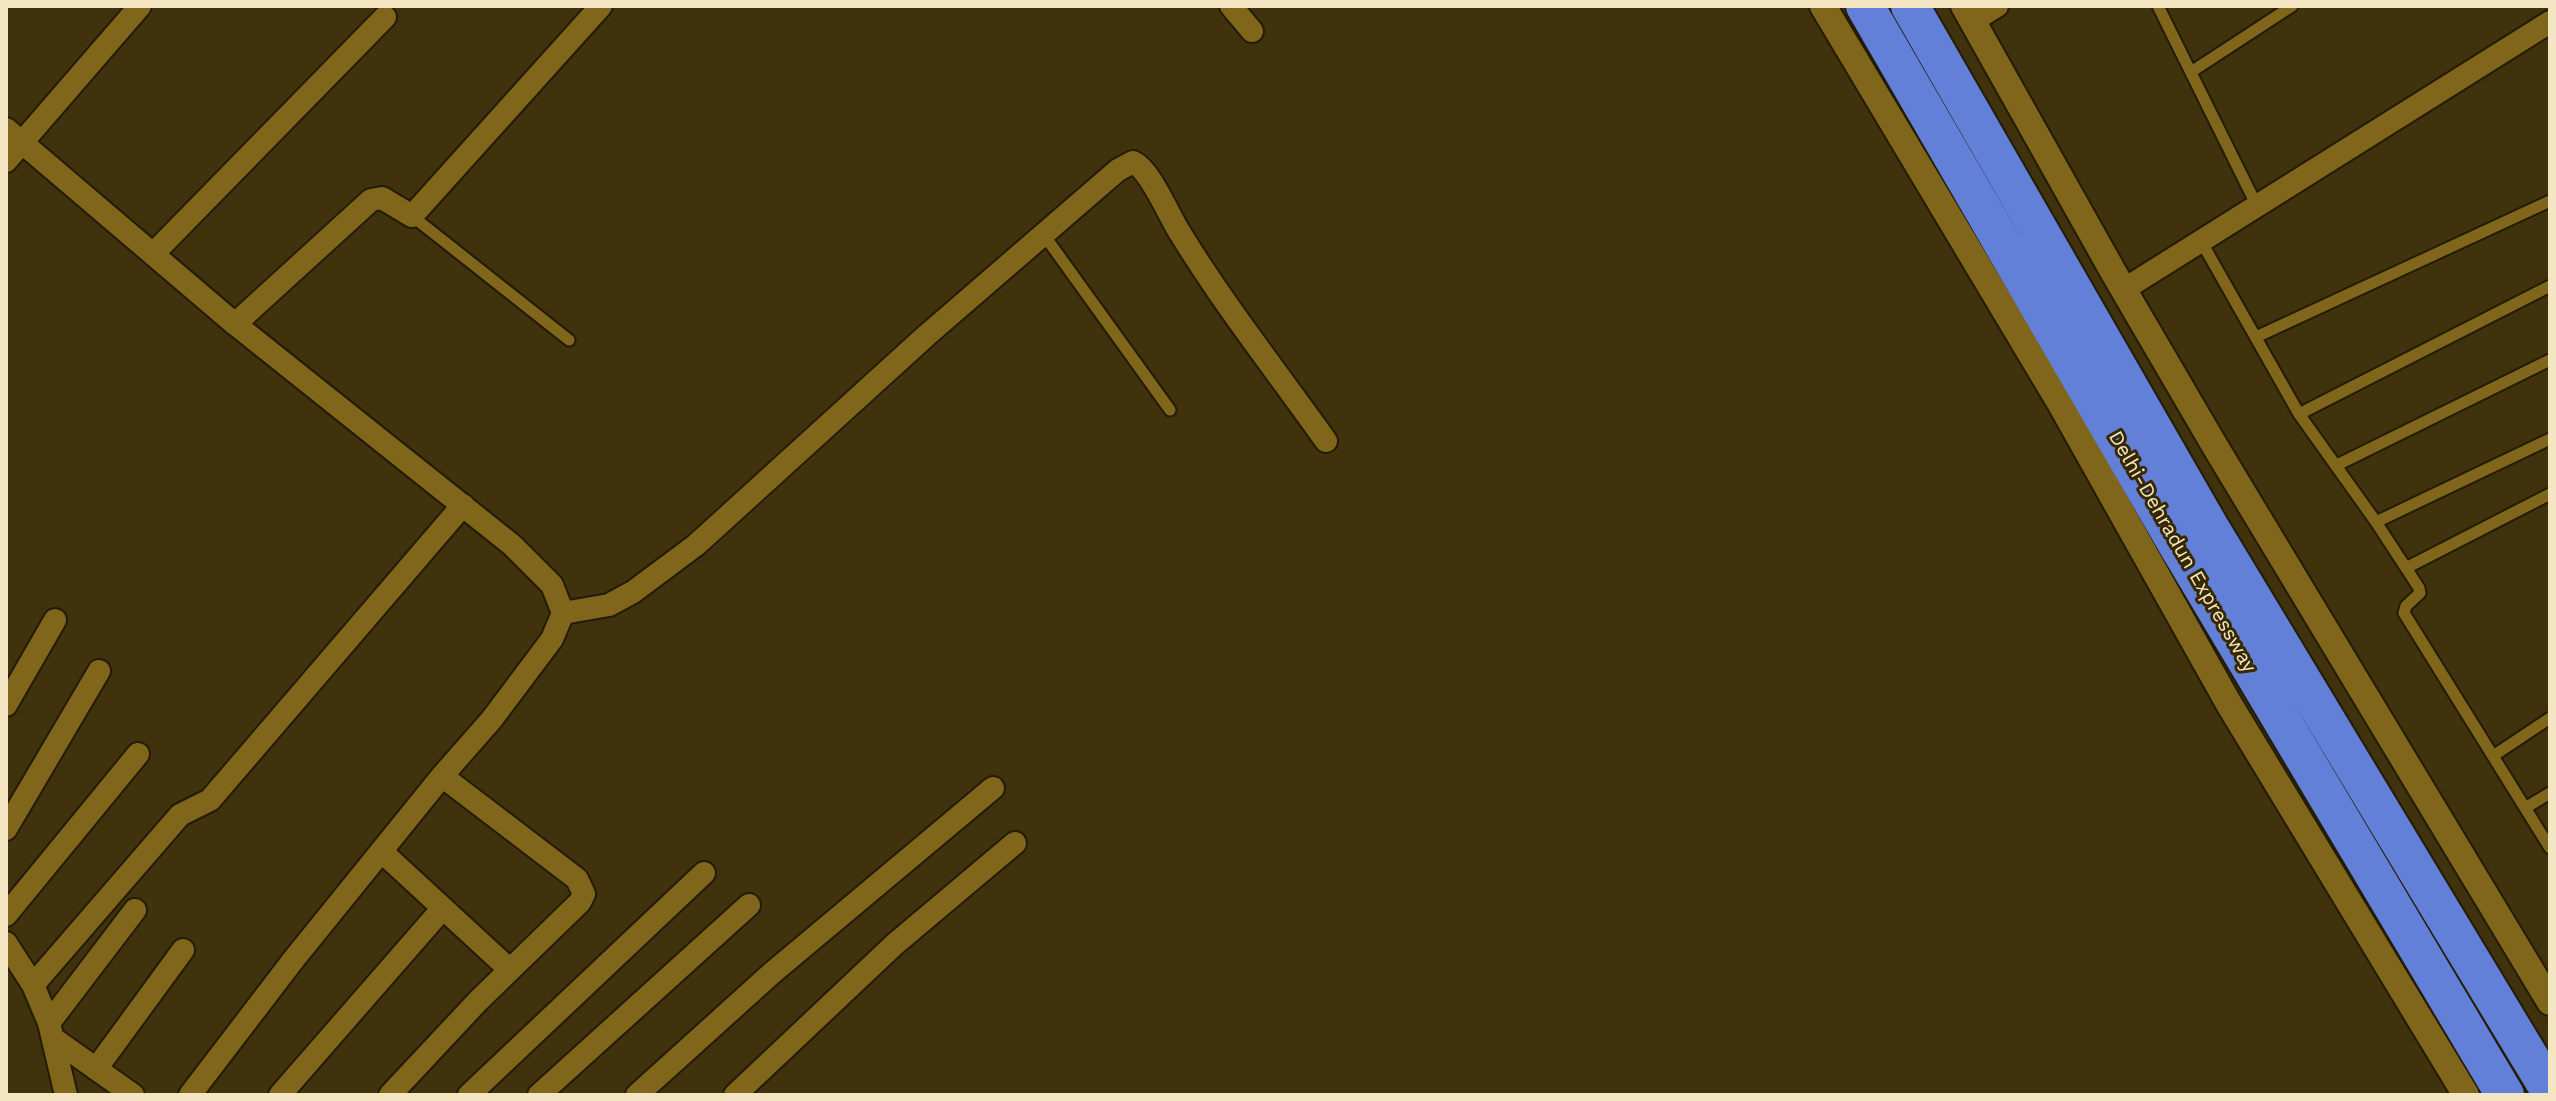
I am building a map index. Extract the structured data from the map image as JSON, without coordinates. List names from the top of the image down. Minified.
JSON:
{"streets":{"highway":["Delhi-Dehradun Expressway"]}}
